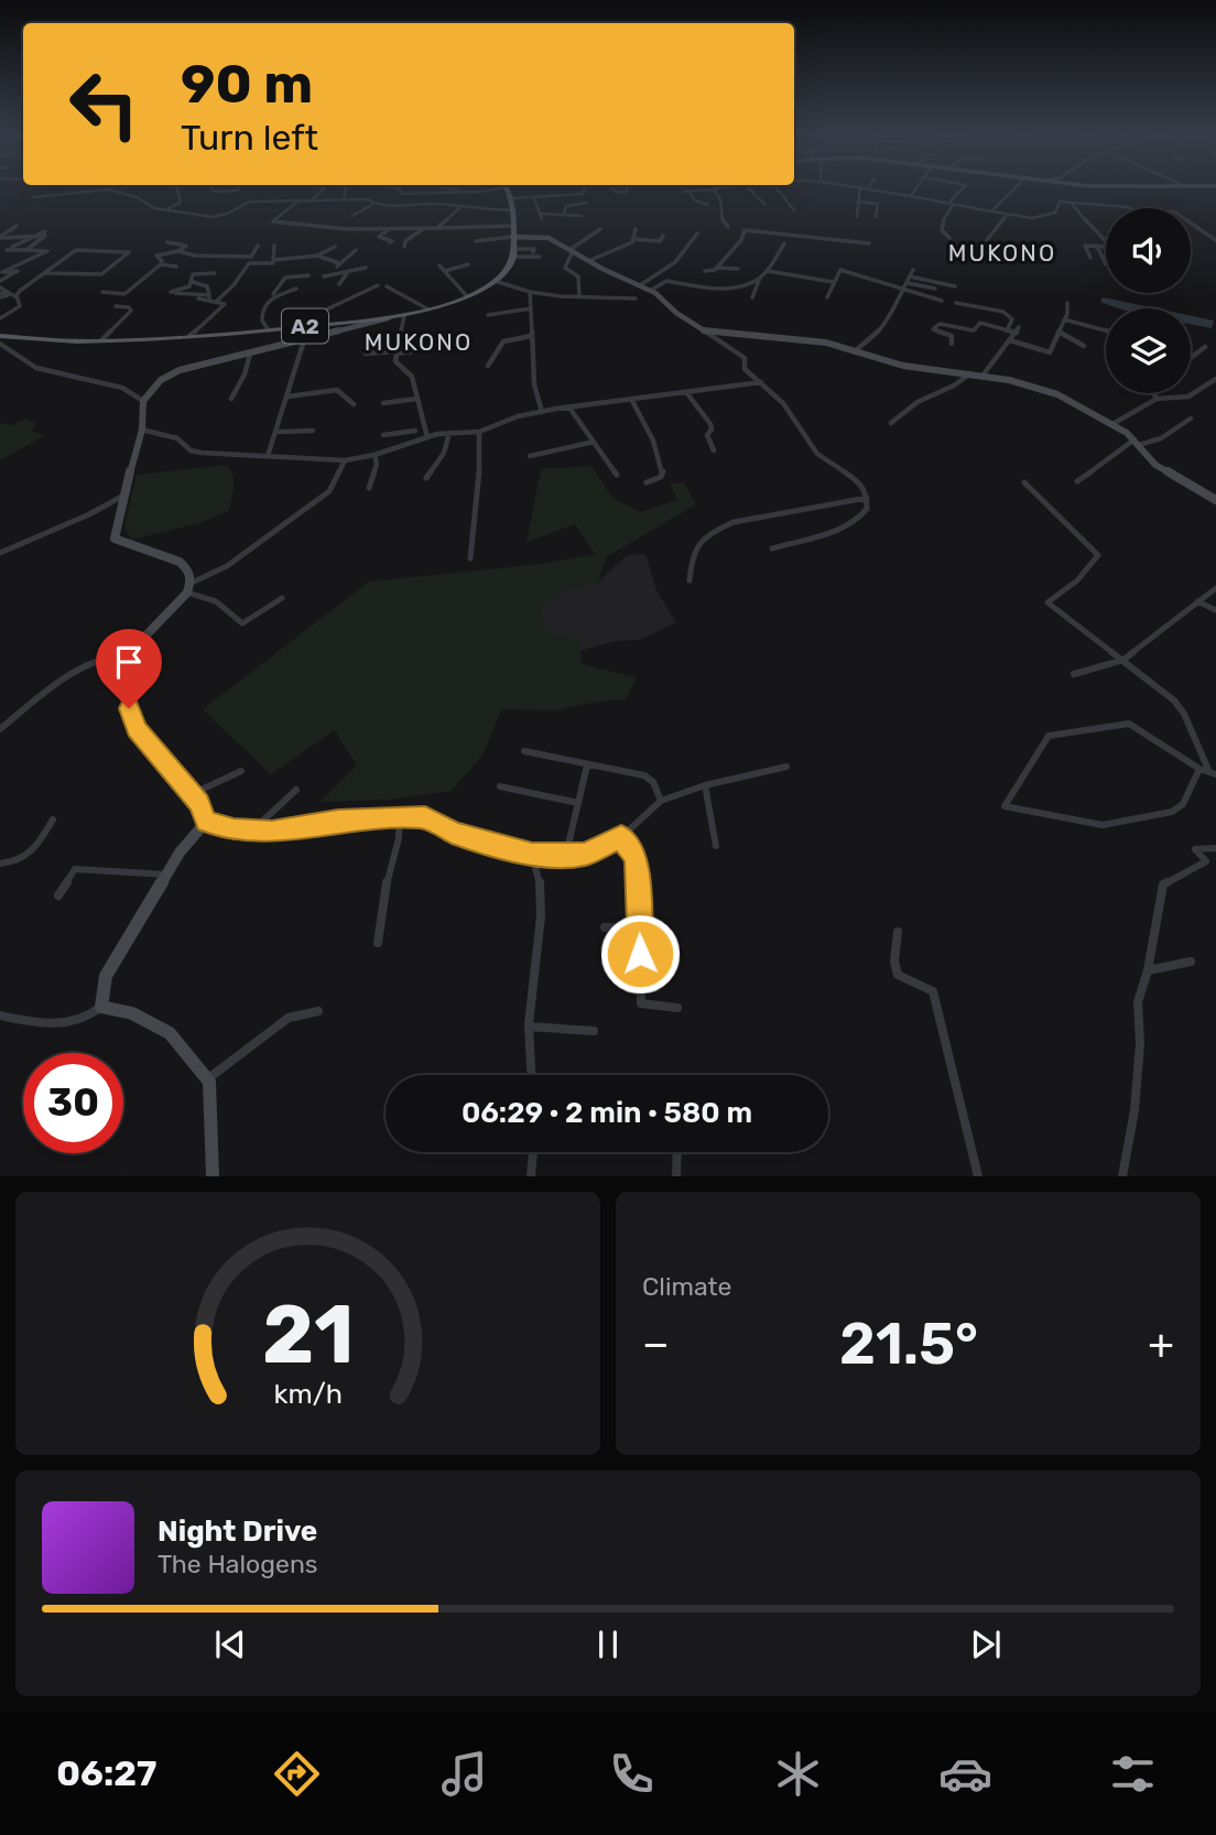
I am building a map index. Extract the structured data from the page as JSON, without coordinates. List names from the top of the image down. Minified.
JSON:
{"streets":{"main road":["A2"]},"districts":["MUKONO","MUKONO"],"page":{"turn":["90 m","Turn left"],"limit":"30","trip":"06:29 · 2 min · 580 m","tile":"Climate","heat":["−","21.5°","+"],"song":["Night Drive","The Halogens"],"tabs":"06:27","gauge":["21","km/h"]}}
